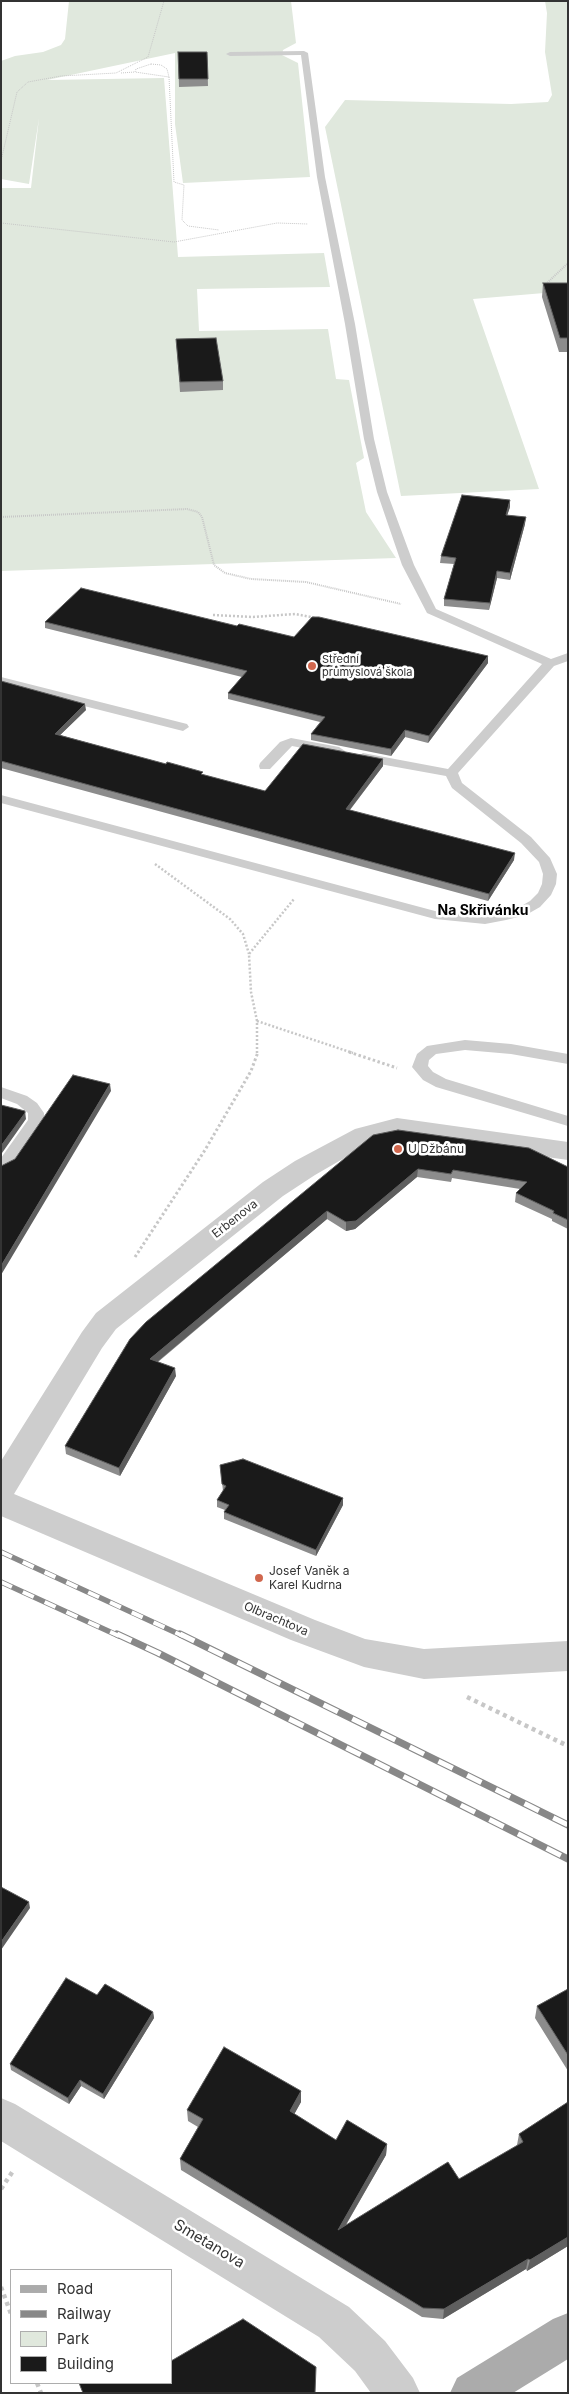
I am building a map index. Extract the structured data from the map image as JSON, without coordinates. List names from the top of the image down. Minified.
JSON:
{"streets":{"street":["Erbenova","Olbrachtova","Smetanova"]},"districts":["Na Skřivánku"],"places":["Střední průmyslová škola","U Džbánu","Josef Vaněk a Karel Kudrna"],"legend":["Road","Railway","Park","Building"]}
